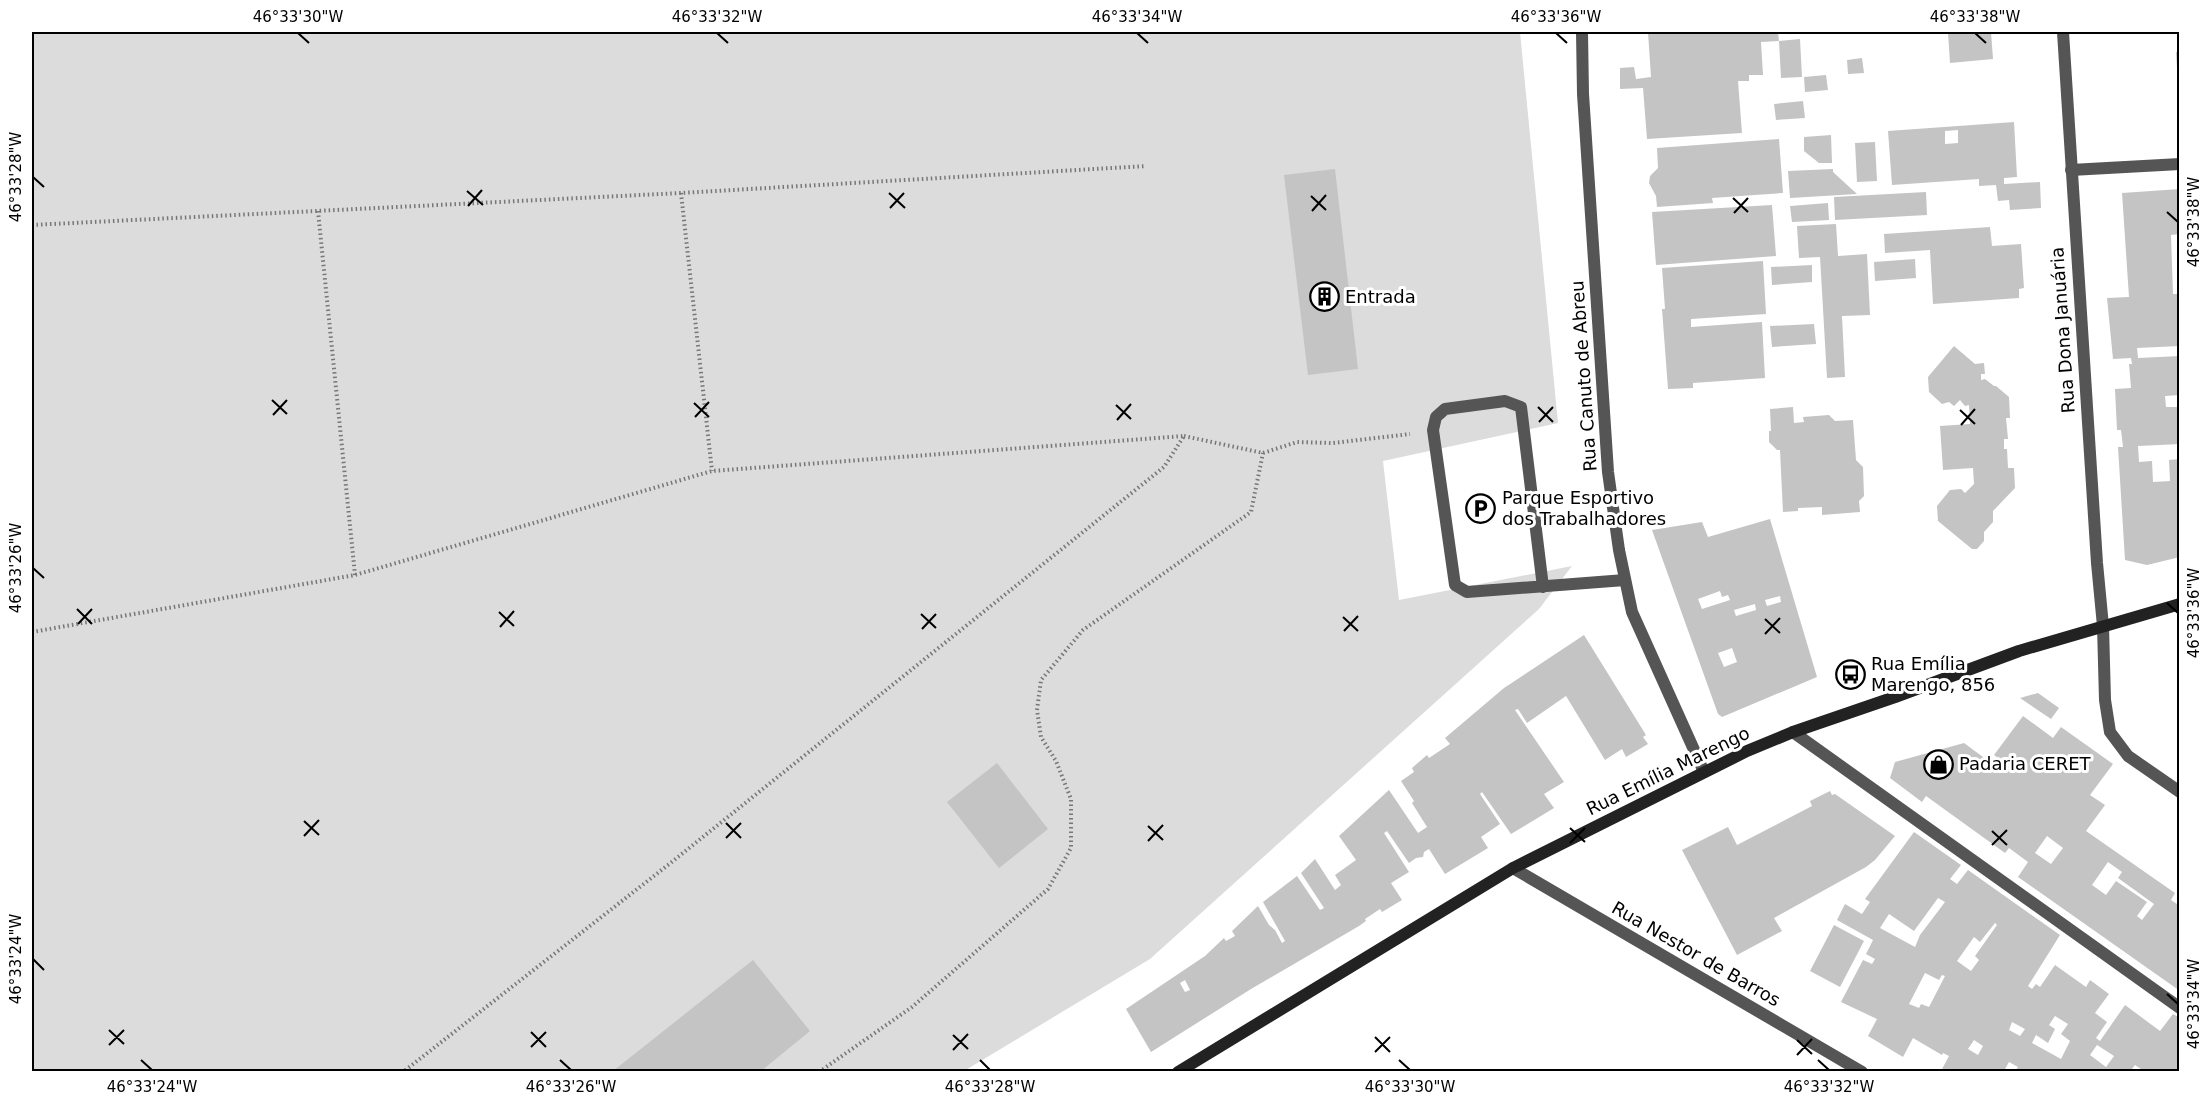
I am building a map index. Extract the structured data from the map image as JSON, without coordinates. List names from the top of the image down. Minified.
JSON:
{"streets":{"main road":["Rua Emília Marengo"],"street":["Rua Dona Januária","Rua Canuto de Abreu","Rua Nestor de Barros"]},"crossings":[["Rua Dona Januária","Rua Emília Marengo"],["Rua Canuto de Abreu","Rua Emília Marengo"],["Rua Emília Marengo","Rua Nestor de Barros"]],"places":{"building":["Entrada"],"parking":["Parque Esportivo dos Trabalhadores"],"bus stop":["Rua Emília Marengo, 856"],"shop":["Padaria CERET"]},"coordinates":["46°33'30\"W","46°33'32\"W","46°33'34\"W","46°33'36\"W","46°33'38\"W","46°33'28\"W","46°33'26\"W","46°33'24\"W"]}
